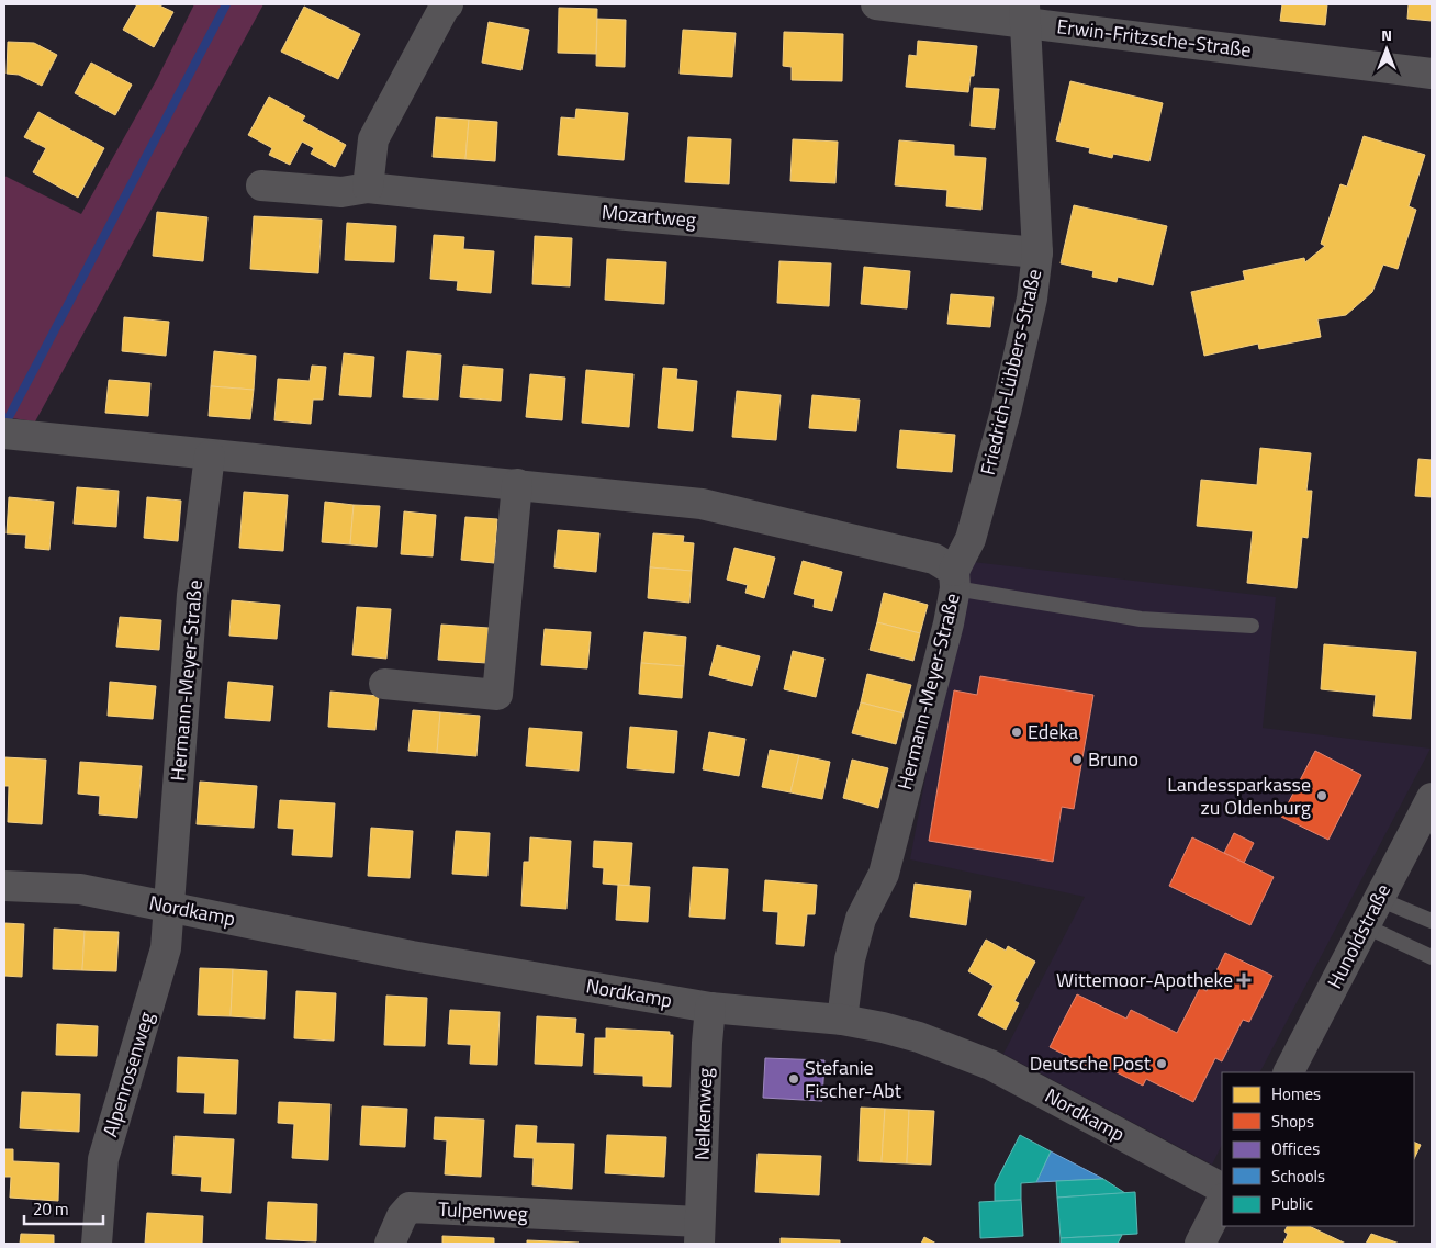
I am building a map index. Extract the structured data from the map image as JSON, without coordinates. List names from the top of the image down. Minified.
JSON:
{"streets":{"street":["Erwin-Fritzsche-Straße","Mozartweg","Friedrich-Lübbers-Straße","Hermann-Meyer-Straße","Nordkamp","Hunoldstraße","Alpenrosenweg","Nelkenweg","Tulpenweg"]},"crossings":[["Erwin-Fritzsche-Straße","Friedrich-Lübbers-Straße"],["Mozartweg","Friedrich-Lübbers-Straße"],["Friedrich-Lübbers-Straße","Hermann-Meyer-Straße"],["Hermann-Meyer-Straße","Nordkamp"],["Hermann-Meyer-Straße","Alpenrosenweg"],["Nordkamp","Alpenrosenweg"],["Nordkamp","Nelkenweg"],["Nelkenweg","Tulpenweg"]],"places":{"other":["Edeka","Bruno","Landessparkasse zu Oldenburg","Deutsche Post","Stefanie Fischer-Abt"],"health":["Wittemoor-Apotheke"]},"legend":["Homes","Shops","Offices","Schools","Public"],"scale_bar":"20 m","north":"top"}
